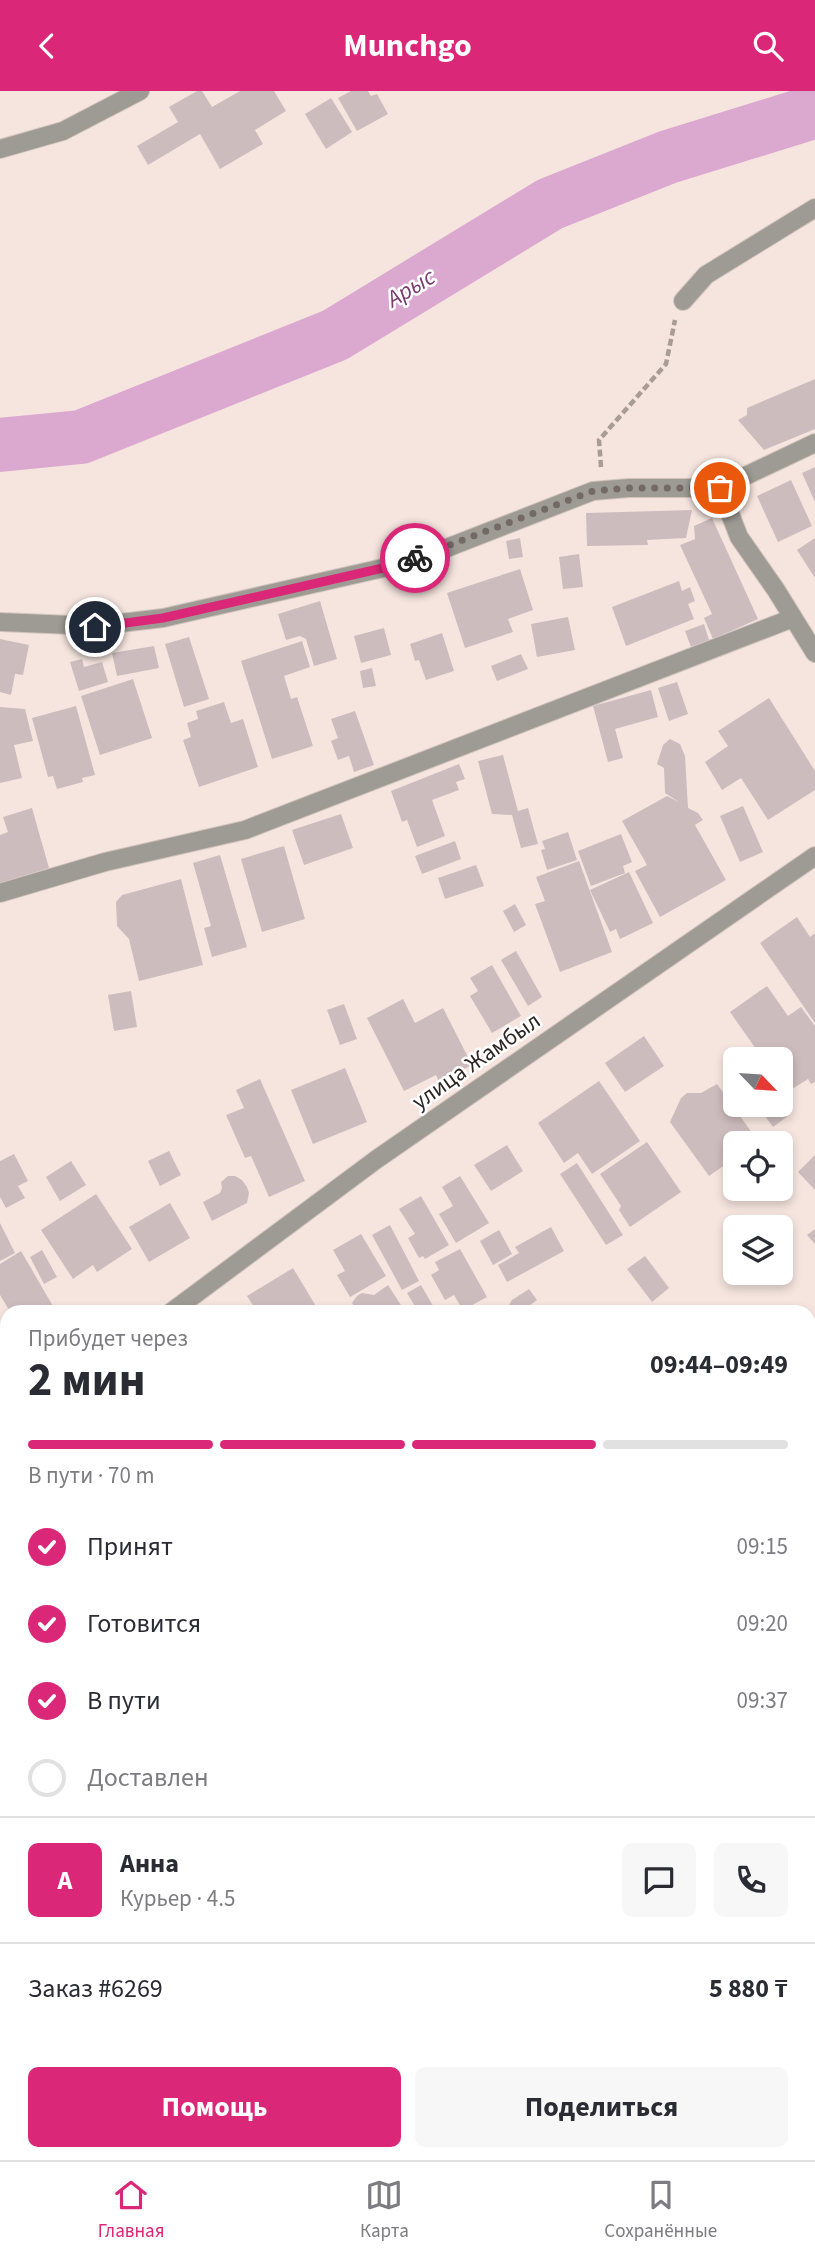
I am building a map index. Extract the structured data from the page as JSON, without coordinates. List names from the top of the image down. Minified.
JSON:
{"streets":{"street":["улица Жамбыл"]},"water":["Арыс"],"north":"bottom right","page":{"header":"Munchgo","heading":["2 мин","Прибудет через","09:44–09:49"],"panel":["Анна","Курьер · 4.5","Заказ #6269","5 880 ₸"],"bar":"В пути · 70 m","list":[["Принят","09:15"],["Готовится","09:20"],["В пути","09:37"],"Доставлен"],"round":"А","buttons":["Помощь","Поделиться"],"tabs":["Главная","Карта","Сохранённые"]}}
